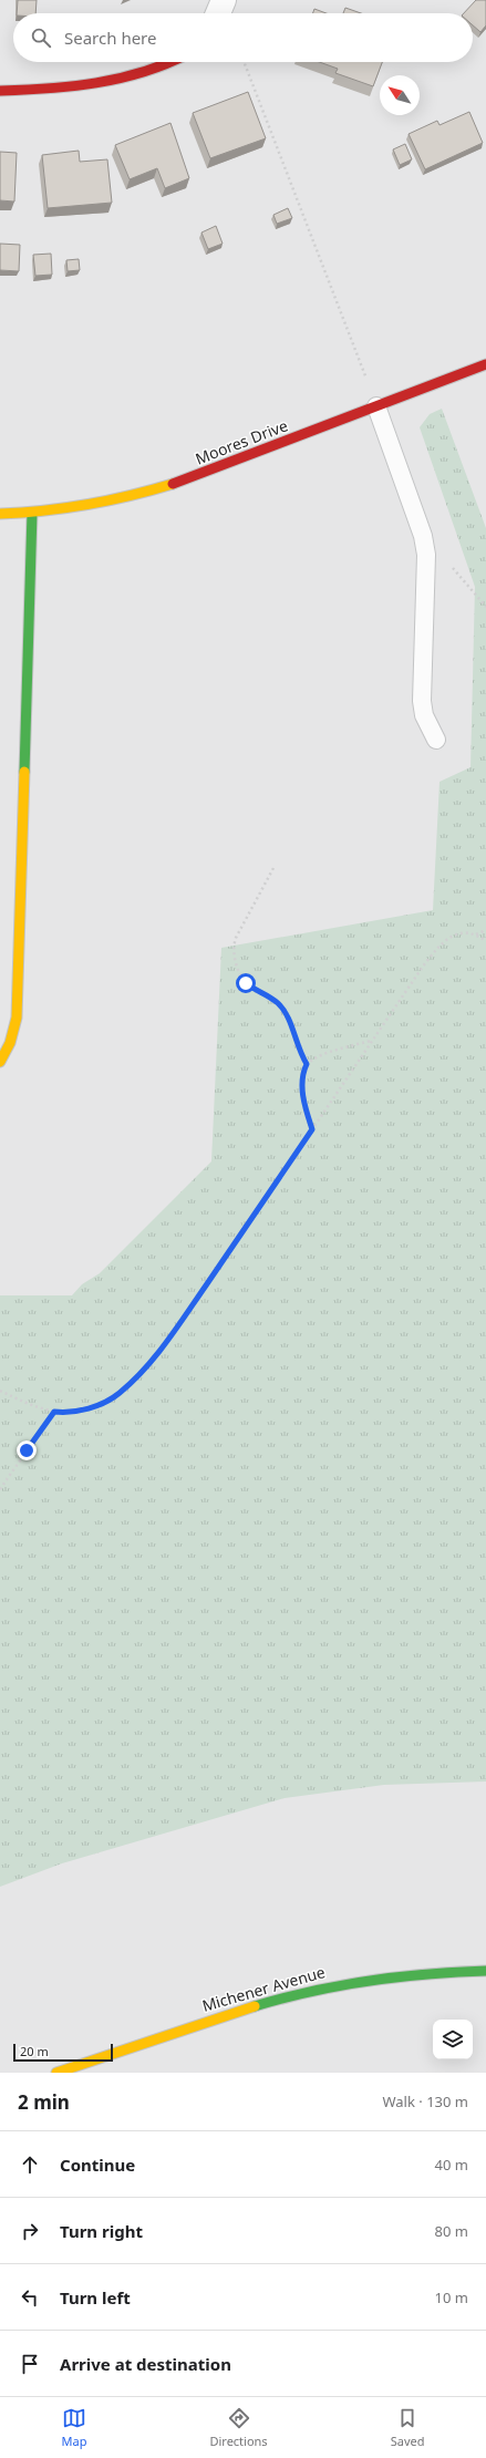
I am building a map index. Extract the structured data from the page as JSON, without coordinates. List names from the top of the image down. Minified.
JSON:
{"streets":{"street":["Moores Drive","Michener Avenue"]},"scale_bar":"20 m","north":"top left","page":{"search":"Search here","scale":"20 m","heading":["2 min","Walk · 130 m"],"list":[["Continue","40 m"],["Turn right","80 m"],["Turn left","10 m"],"Arrive at destination"],"nav":["Map","Directions","Saved"]}}
